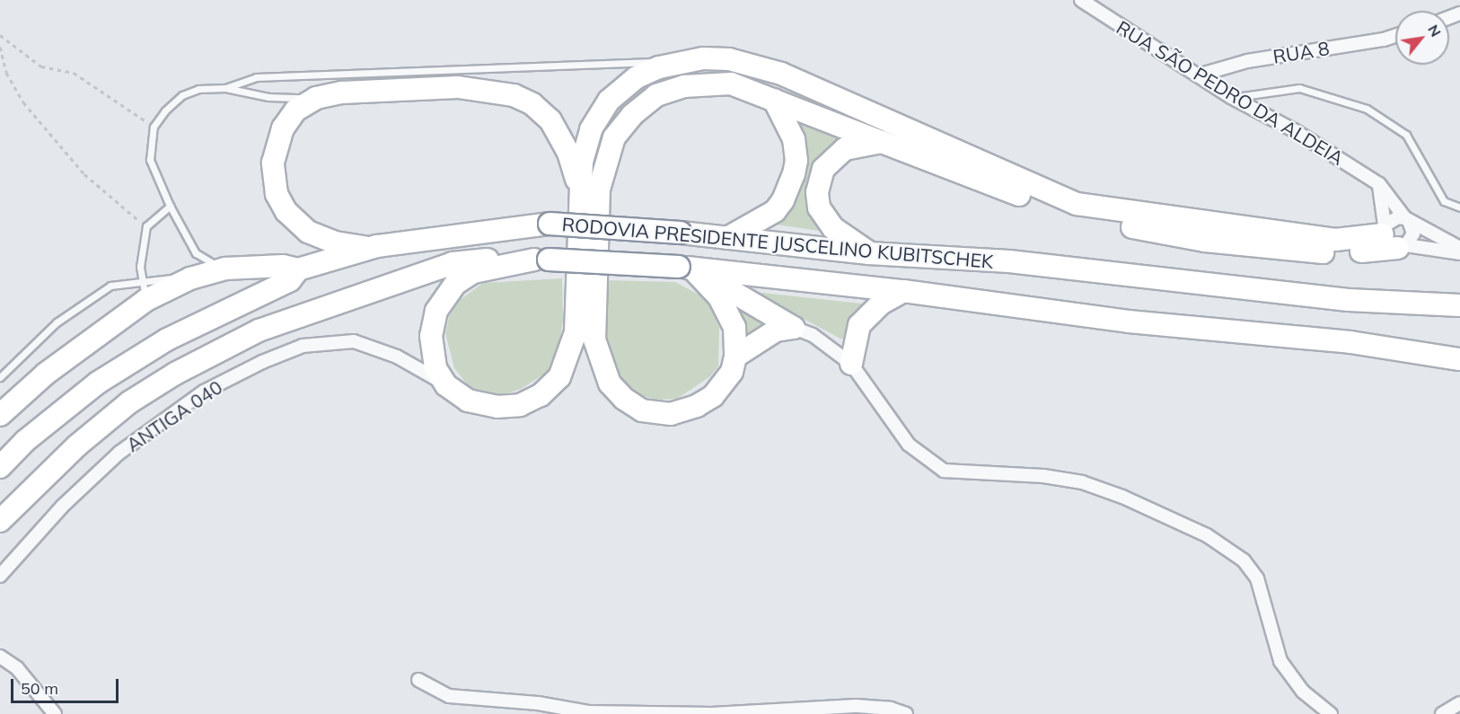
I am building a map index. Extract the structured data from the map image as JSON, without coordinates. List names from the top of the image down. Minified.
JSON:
{"streets":{"highway":["RODOVIA PRESIDENTE JUSCELINO KUBITSCHEK"],"street":["RUA 8","RUA SÃO PEDRO DA ALDEIA","ANTIGA 040"]},"crossings":[["RUA 8","RUA SÃO PEDRO DA ALDEIA"]],"scale_bar":"50 m","north":"top right"}
